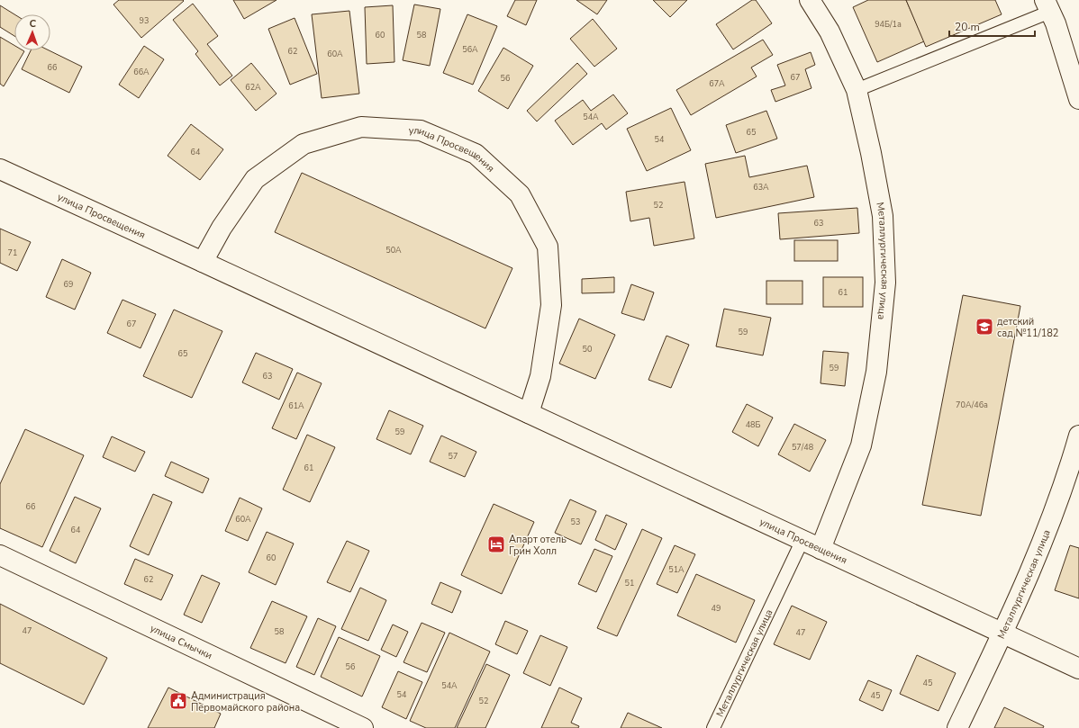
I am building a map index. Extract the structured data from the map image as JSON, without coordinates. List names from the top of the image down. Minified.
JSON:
{"streets":{"street":["улица Просвещения","Металлургическая улица","улица Смычки"]},"crossings":[["улица Просвещения","Металлургическая улица"]],"places":{"school or university":["детский сад №11/182"],"hotel":["Апарт отель Грин Холл"],"public building":["Администрация Первомайского района"]},"house_numbers":["93","94Б/1а","60","58","56А","62","60А","66","66А","67","56","67А","62А","54А","65","54","64","63А","52","63","50А","71","69","61","67","59","50","65","59","63","70А/46а","61А","48Б","59","57/48","57","61","66","60А","53","64","60","51А","62","51","49","47","58","47","56","45","54А","54","45","52"],"scale_bar":"20 m","north":"top"}
